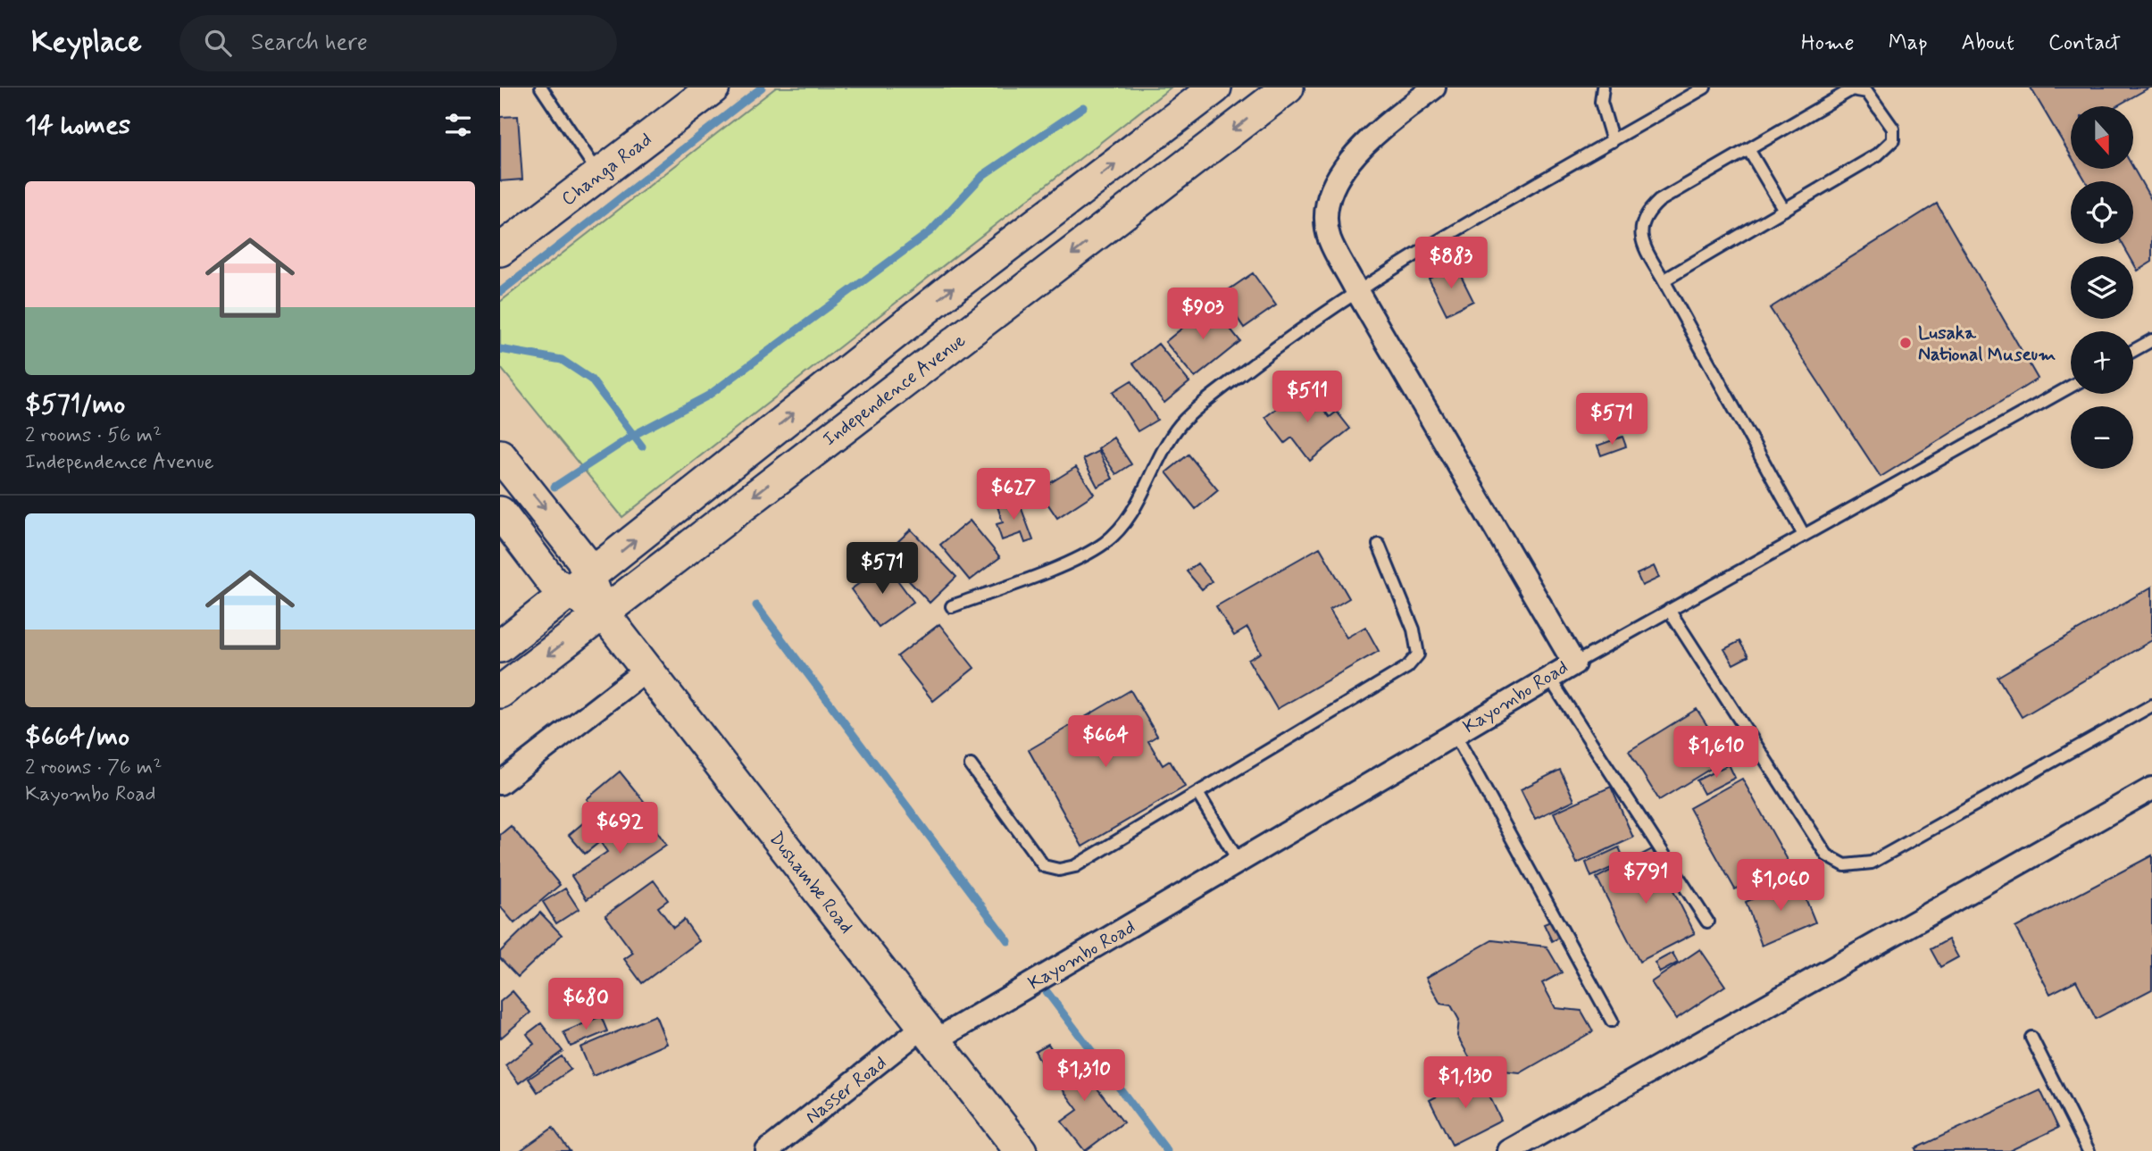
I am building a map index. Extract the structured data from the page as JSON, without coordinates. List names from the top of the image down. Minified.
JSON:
{"streets":{"main road":["Changa Road","Independence Avenue","Dushambe Road"],"street":["Kayombo Road","Nasser Road"]},"crossings":[["Independence Avenue","Dushambe Road"],["Kayombo Road","Dushambe Road"],["Kayombo Road","Nasser Road"],["Dushambe Road","Nasser Road"]],"places":["Lusaka National Museum"],"north":"bottom","page":{"header":"Keyplace","search":"Search here","nav":["Home","Map","About","Contact"],"heading":"14 homes","map_buttons":["+","−"],"list":[{"name":"$571/mo","note":"2 rooms · 56 m² · Independence Avenue"},{"name":"$664/mo","note":"2 rooms · 76 m² · Kayombo Road"}],"price":["$883","$903","$511","$571","$627","$571","$664","$1,610","$692","$791","$1,060","$680","$1,310","$1,130"]}}
